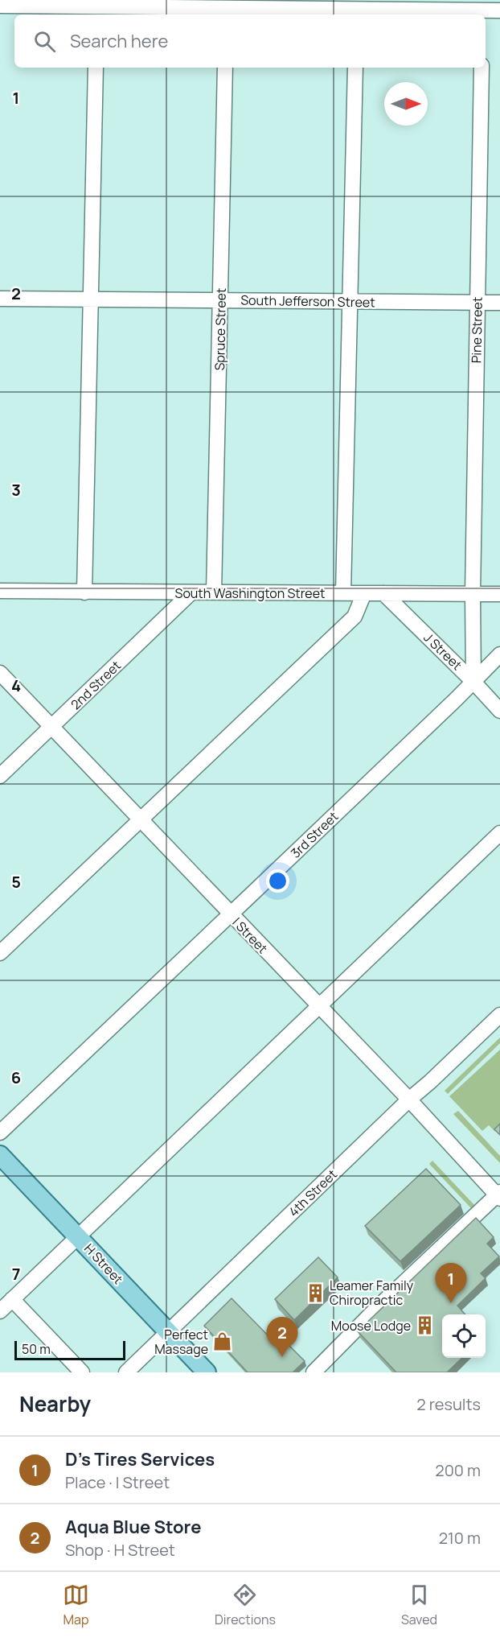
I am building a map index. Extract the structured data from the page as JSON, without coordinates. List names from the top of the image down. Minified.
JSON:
{"streets":{"main road":["H Street"],"street":["South Jefferson Street","Spruce Street","Pine Street","South Washington Street","J Street","2nd Street","3rd Street","I Street","4th Street"]},"crossings":[["South Jefferson Street","Spruce Street"],["South Jefferson Street","Pine Street"],["Spruce Street","South Washington Street"],["Pine Street","South Washington Street"],["Pine Street","J Street"],["Pine Street","3rd Street"],["South Washington Street","J Street"],["South Washington Street","2nd Street"],["J Street","3rd Street"],["2nd Street","I Street"],["3rd Street","I Street"],["I Street","4th Street"],["4th Street","H Street"]],"places":{"building":["Leamer Family Chiropractic","Moose Lodge"],"shop":["Perfect Massage"]},"scale_bar":"50 m","north":"right","page":{"search":"Search here","pins":["1","2"],"scale":"50 m","heading":["Nearby","2 results"],"list":[{"mark":"1","name":"D's Tires Services","note":"Place · I Street","value":"200 m"},{"mark":"2","name":"Aqua Blue Store","note":"Shop · H Street","value":"210 m"}],"nav":["Map","Directions","Saved"]},"grid":{"rows":["1","2","3","4","5","6","7"]}}
